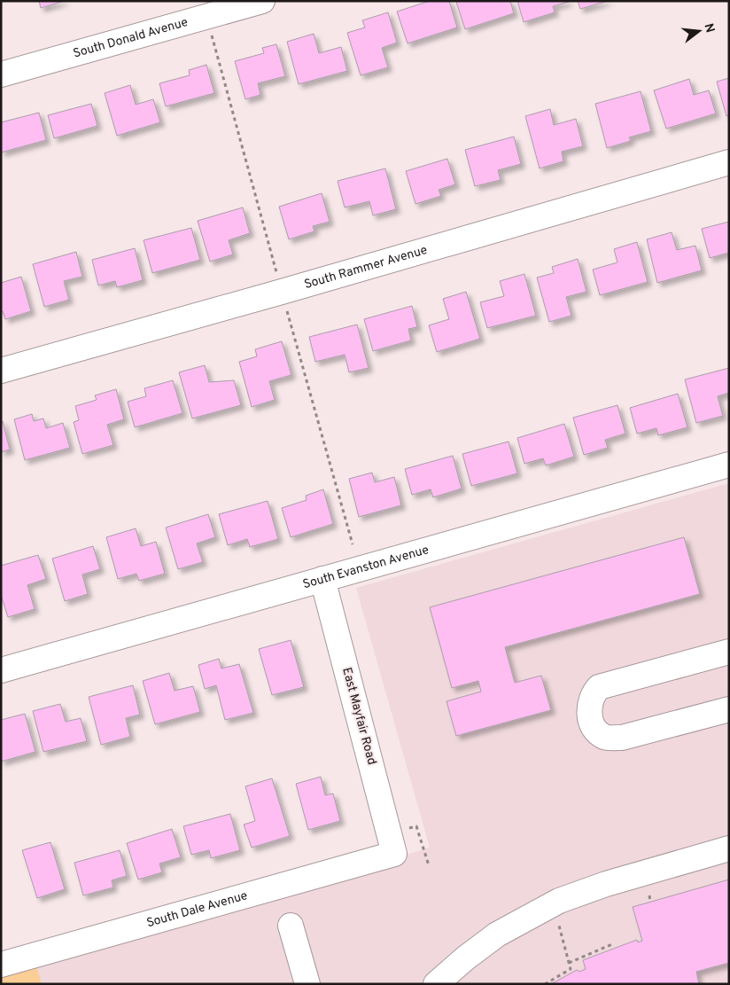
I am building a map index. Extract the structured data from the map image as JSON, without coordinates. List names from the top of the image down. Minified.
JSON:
{"streets":{"street":["South Donald Avenue","South Rammer Avenue","South Evanston Avenue","East Mayfair Road","South Dale Avenue"]},"crossings":[["South Evanston Avenue","East Mayfair Road"],["East Mayfair Road","South Dale Avenue"]],"north":"right"}
